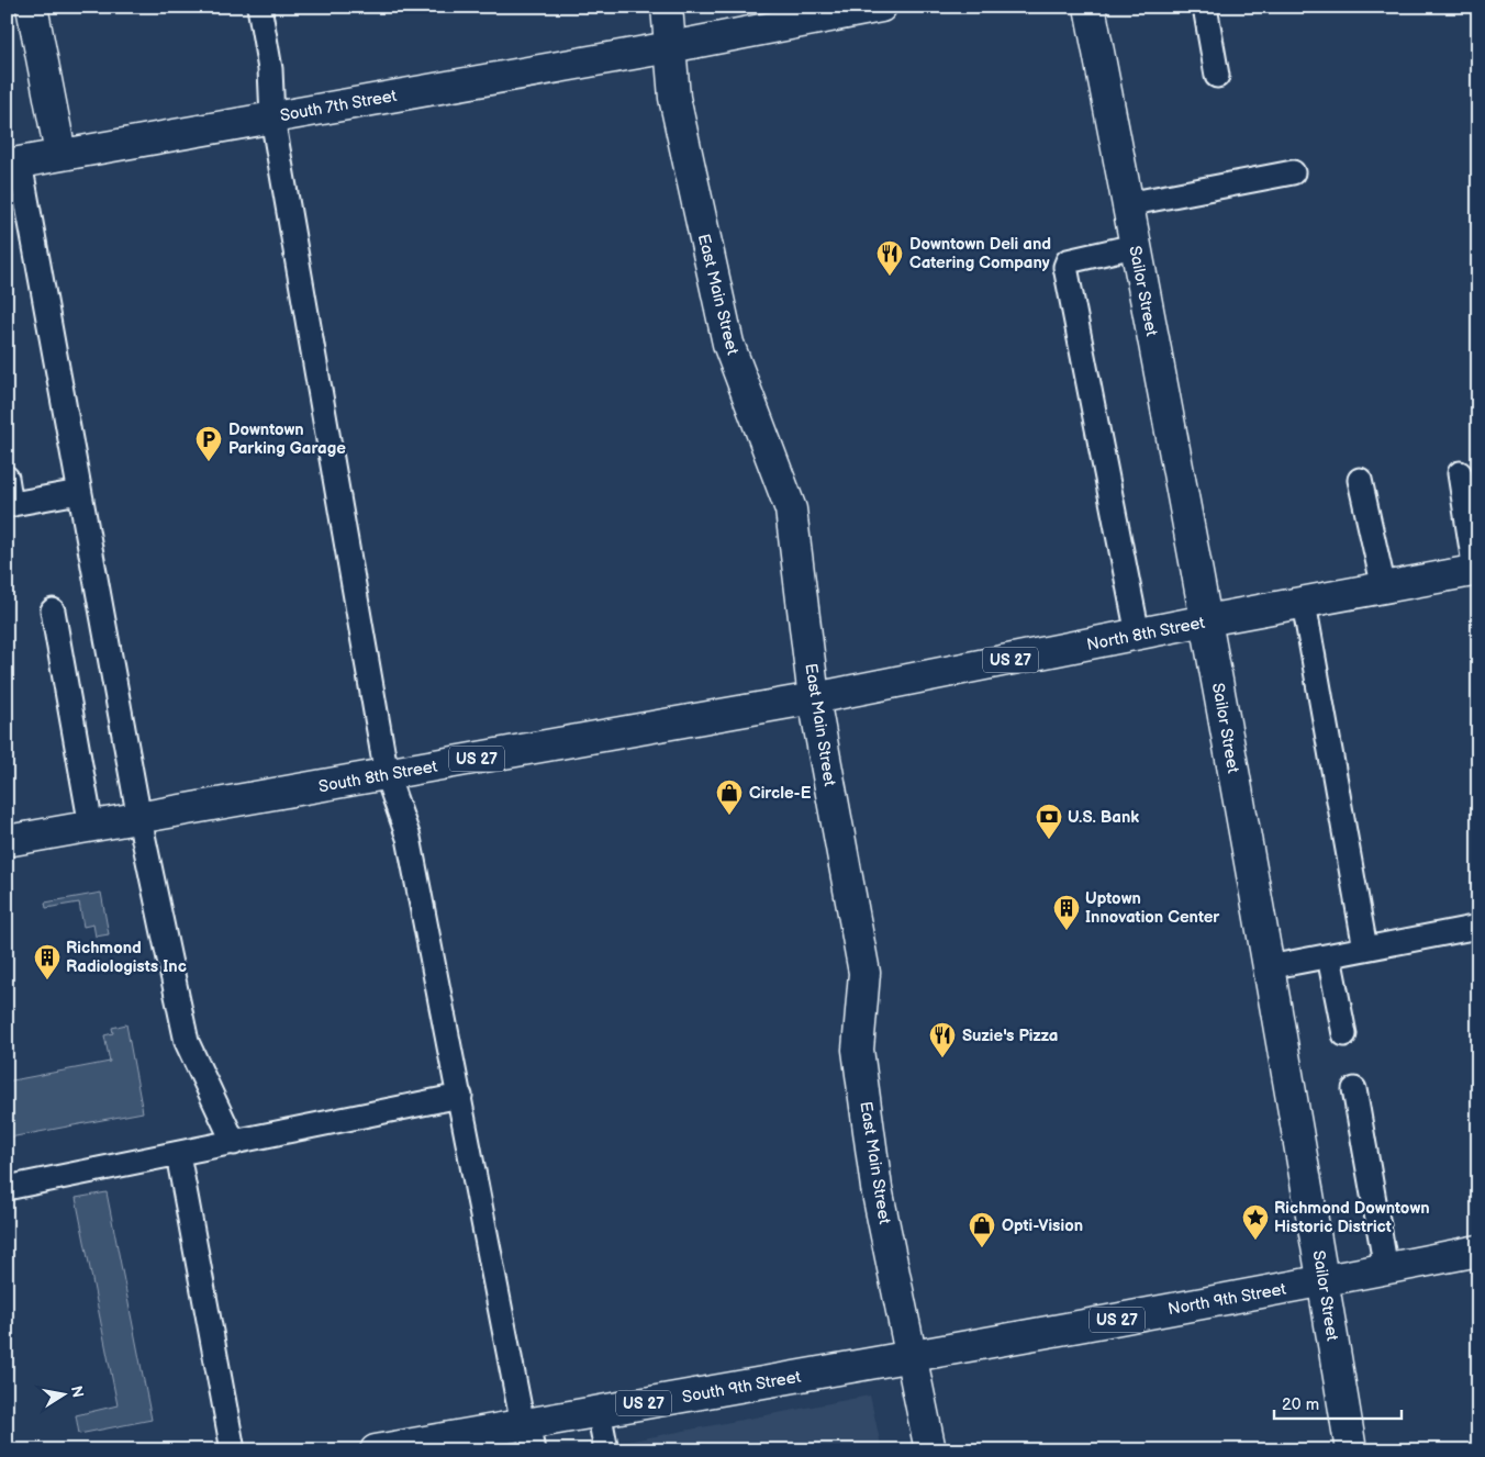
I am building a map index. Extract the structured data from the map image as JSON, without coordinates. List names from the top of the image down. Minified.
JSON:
{"streets":{"main road":["South 7th Street","Sailor Street","East Main Street","North 8th Street","US 27","South 8th Street","North 9th Street","South 9th Street"]},"crossings":[["South 7th Street","East Main Street"],["Sailor Street","North 8th Street"],["Sailor Street","North 9th Street"],["East Main Street","North 8th Street"],["East Main Street","South 8th Street"],["East Main Street","North 9th Street"],["East Main Street","South 9th Street"],["North 8th Street","South 8th Street"],["North 9th Street","South 9th Street"]],"places":{"restaurant":["Downtown Deli and Catering Company","Suzie's Pizza"],"parking":["Downtown Parking Garage"],"shop":["Circle-E","Opti-Vision"],"bank":["U.S. Bank"],"building":["Uptown Innovation Center","Richmond Radiologists Inc"],"place":["Richmond Downtown Historic District"]},"scale_bar":"20 m","north":"right"}
